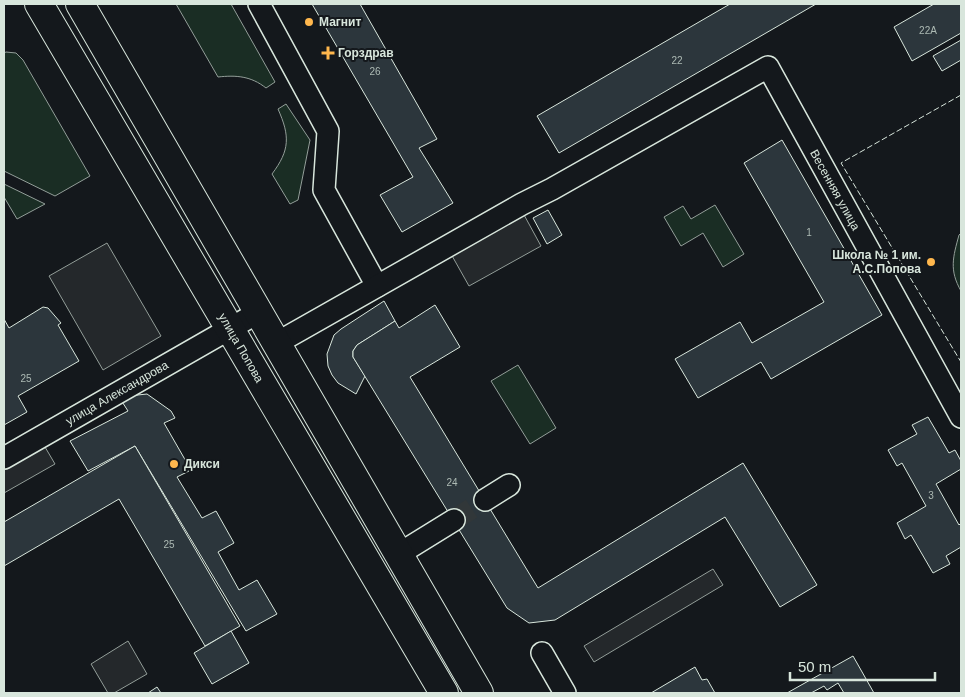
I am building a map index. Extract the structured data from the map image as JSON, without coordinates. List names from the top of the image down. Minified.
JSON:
{"streets":{"main road":["улица Попова"],"street":["Весенняя улица","улица Александрова"]},"crossings":[["улица Попова","улица Александрова"]],"places":{"other":["Магнит","Школа № 1 им. А.С.Попова","Дикси"],"health":["Горздрав"]},"house_numbers":["22А","22","26","1","25","24","3","25"],"scale_bar":"50 m"}
